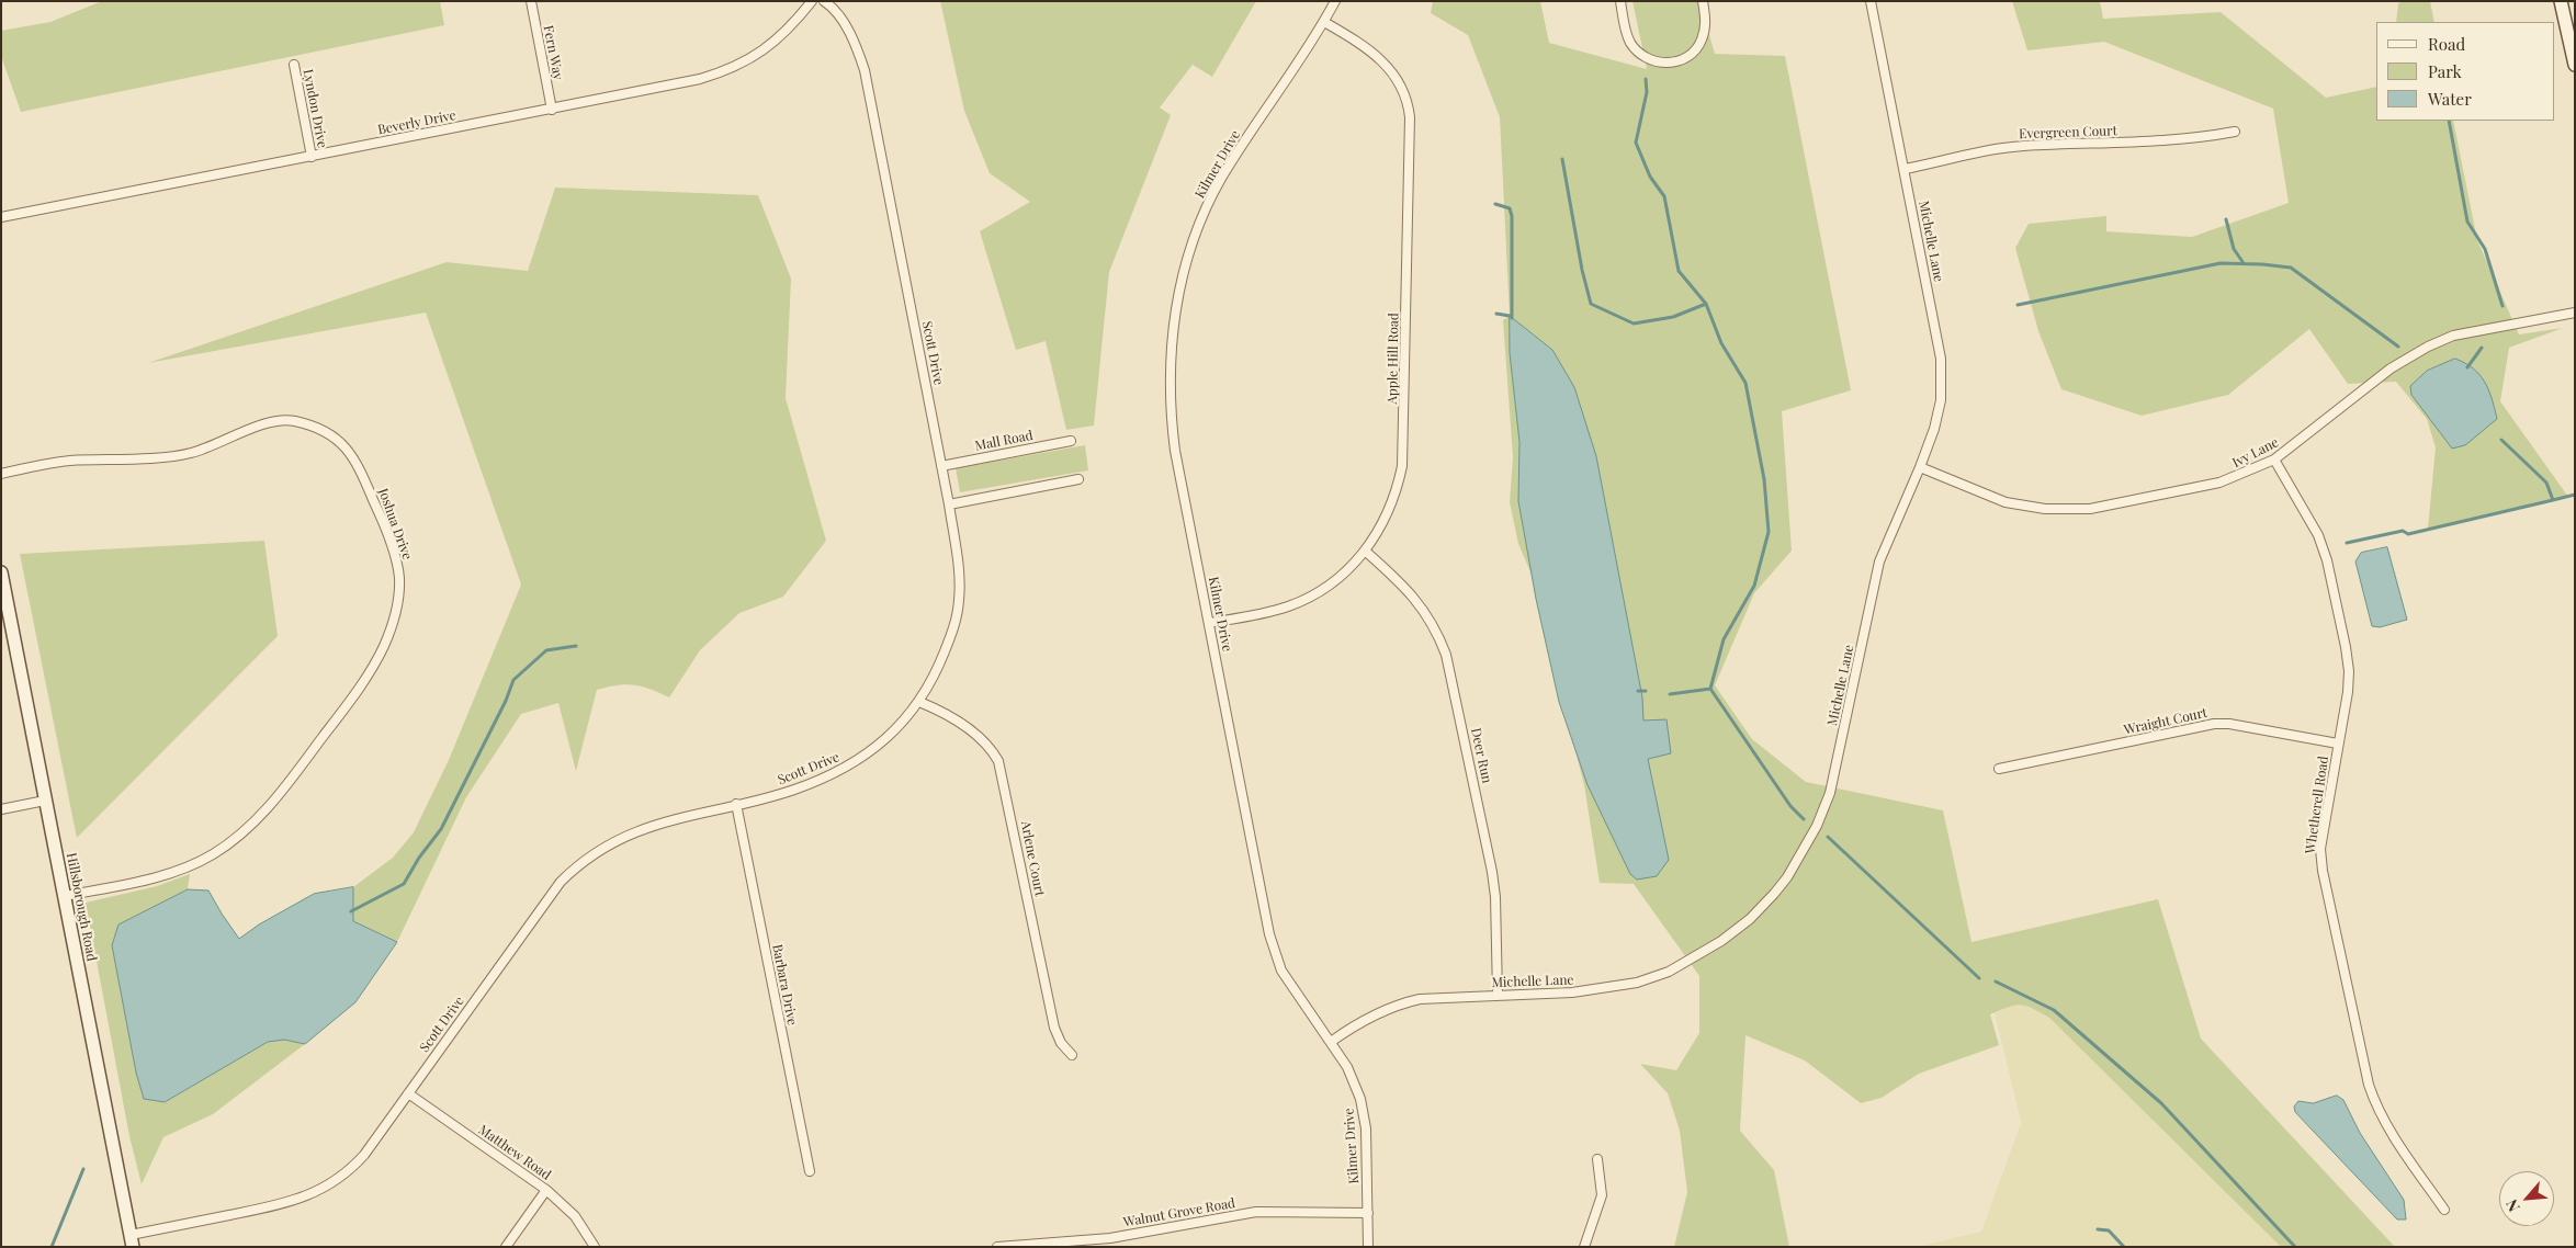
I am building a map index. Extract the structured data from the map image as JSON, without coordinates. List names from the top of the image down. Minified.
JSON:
{"streets":{"street":["Fern Way","Lyndon Drive","Beverly Drive","Evergreen Court","Kilmer Drive","Michelle Lane","Scott Drive","Apple Hill Road","Mall Road","Ivy Lane","Joshua Drive","Wraight Court","Deer Run","Whetherell Road","Arlene Court","Hillsborough Road","Barbara Drive","Matthew Road","Walnut Grove Road"]},"crossings":[["Fern Way","Beverly Drive"],["Lyndon Drive","Beverly Drive"],["Evergreen Court","Michelle Lane"],["Kilmer Drive","Michelle Lane"],["Kilmer Drive","Apple Hill Road"],["Kilmer Drive","Walnut Grove Road"],["Michelle Lane","Ivy Lane"],["Michelle Lane","Deer Run"],["Scott Drive","Mall Road"],["Scott Drive","Arlene Court"],["Scott Drive","Hillsborough Road"],["Scott Drive","Barbara Drive"],["Scott Drive","Matthew Road"],["Apple Hill Road","Deer Run"],["Ivy Lane","Whetherell Road"],["Joshua Drive","Hillsborough Road"],["Wraight Court","Whetherell Road"]],"legend":["Road","Park","Water"],"north":"bottom left"}
